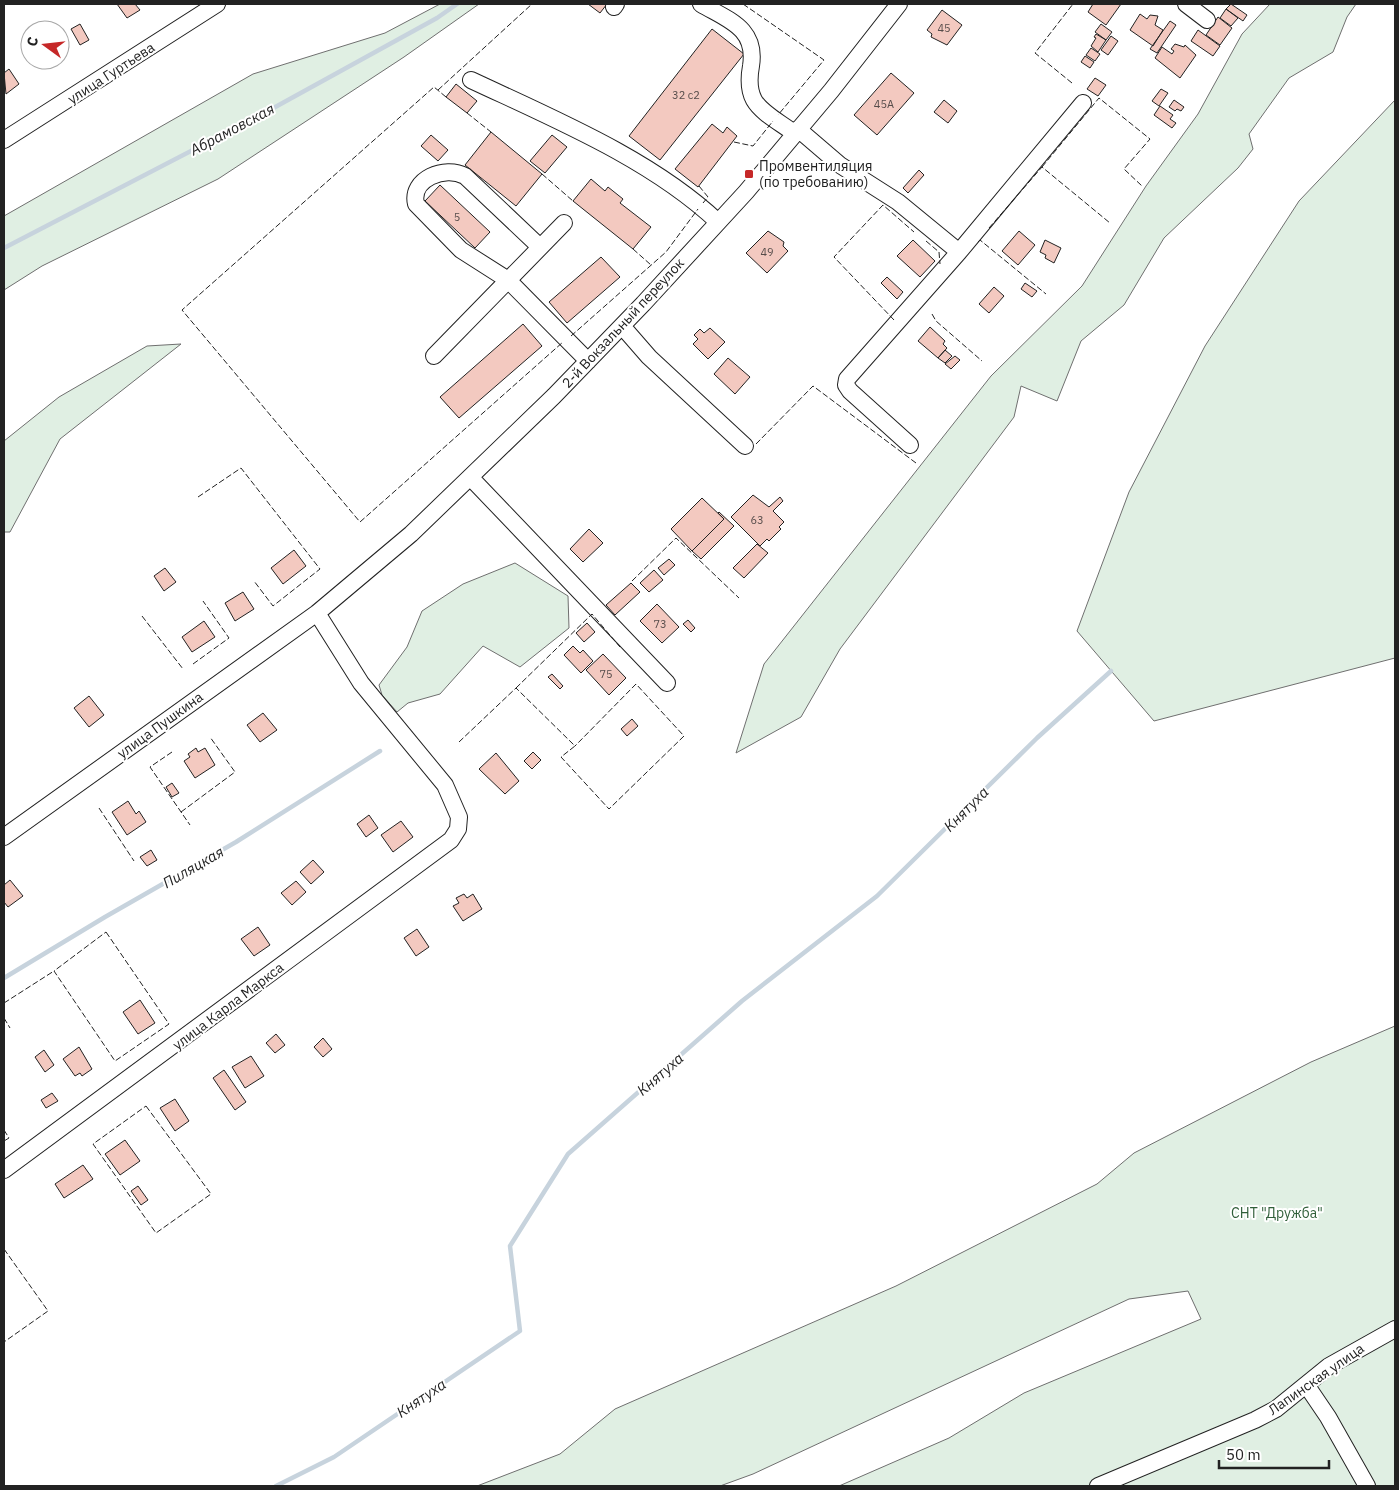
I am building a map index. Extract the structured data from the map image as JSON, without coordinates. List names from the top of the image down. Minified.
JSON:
{"streets":{"street":["улица Гуртьева","2-й Вокзальный переулок","улица Пушкина","улица Карла Маркса","Лапинская улица"]},"crossings":[["2-й Вокзальный переулок","улица Пушкина"],["2-й Вокзальный переулок","улица Карла Маркса"],["улица Пушкина","улица Карла Маркса"]],"water":["Абрамовская","Княтуха","Пиляцкая"],"parks":["СНТ \"Дружба\""],"places":{"transit":["Промвентиляция (по требованию)"]},"house_numbers":["45","32 с2","45А","5","49","63","73","75"],"scale_bar":"50 m","north":"left"}
